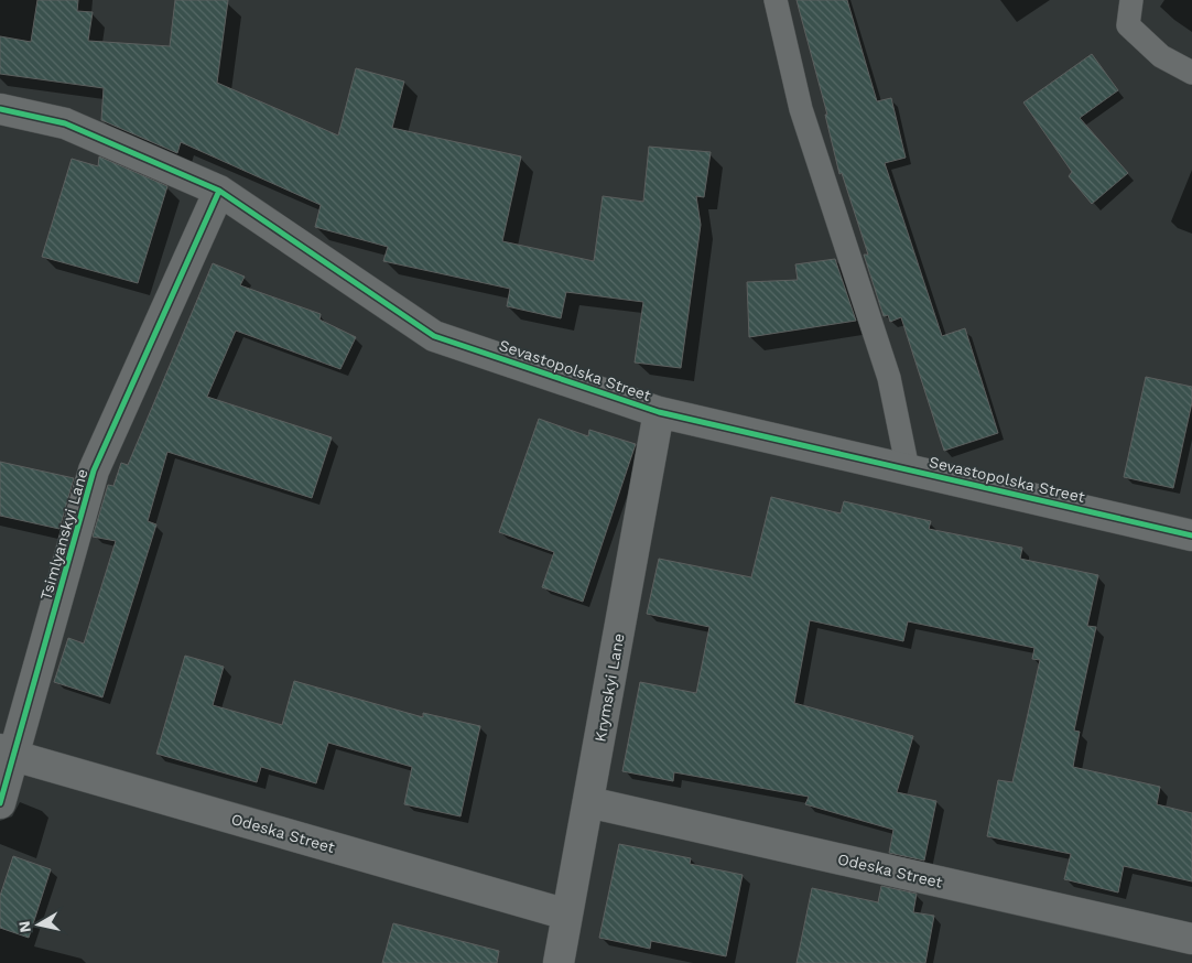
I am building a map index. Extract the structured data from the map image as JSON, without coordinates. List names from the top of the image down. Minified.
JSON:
{"streets":{"street":["Sevastopolska Street","Tsimlyanskyi Lane","Krymskyi Lane","Odeska Street"]},"crossings":[["Sevastopolska Street","Tsimlyanskyi Lane"],["Sevastopolska Street","Krymskyi Lane"],["Tsimlyanskyi Lane","Odeska Street"],["Krymskyi Lane","Odeska Street"]],"north":"left"}
